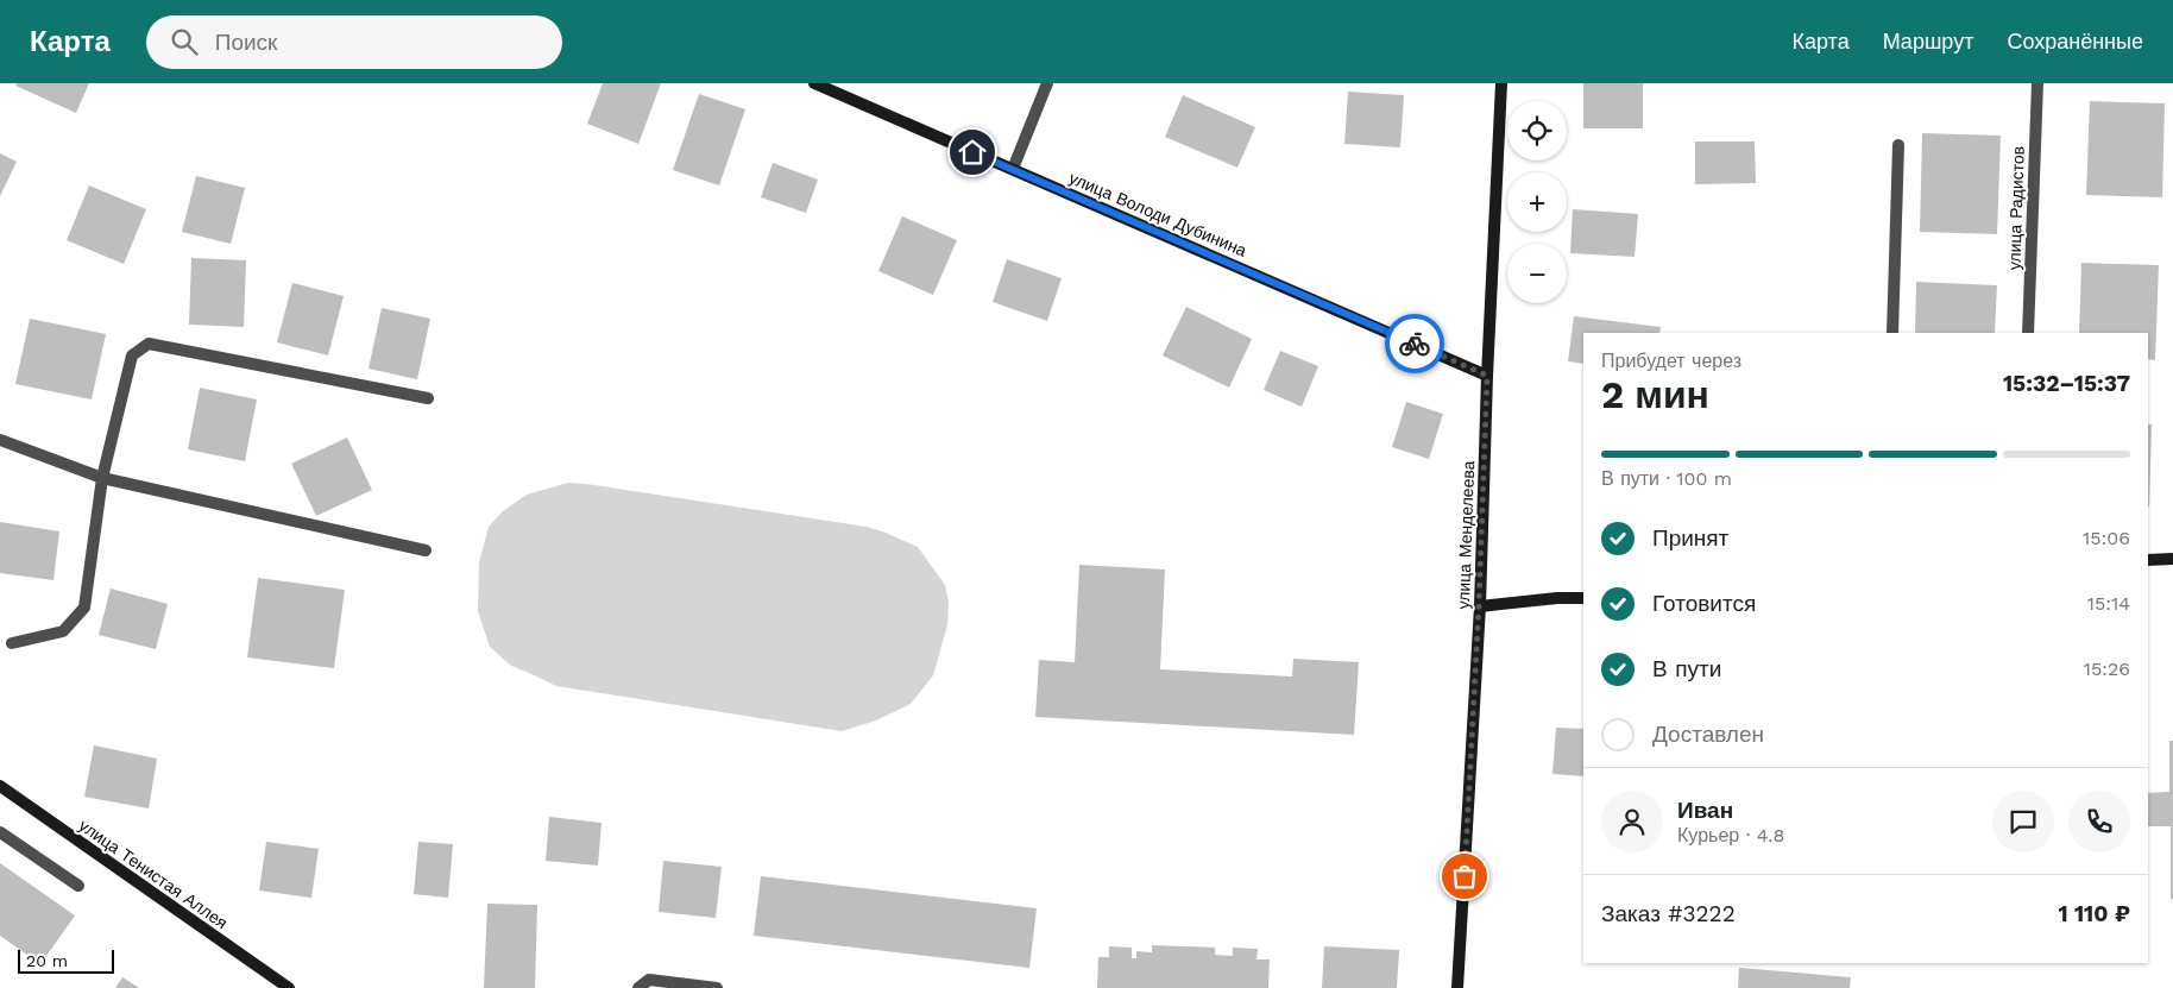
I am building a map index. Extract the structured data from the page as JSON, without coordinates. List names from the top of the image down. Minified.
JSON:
{"streets":{"street":["улица Радистов","улица Володи Дубинина","улица Менделеева","улица Тенистая Аллея"]},"crossings":[["улица Володи Дубинина","улица Менделеева"]],"scale_bar":"20 m","page":{"header":"Карта","search":"Поиск","nav":["Карта","Маршрут","Сохранённые"],"map_buttons":["+","−"],"heading":["2 мин","Прибудет через","15:32–15:37"],"panel":["Иван","Курьер · 4.8","Заказ #3222","1 110 ₽"],"bar":"В пути · 100 m","list":[["Принят","15:06"],["Готовится","15:14"],["В пути","15:26"],"Доставлен"],"scale":"20 m"}}
